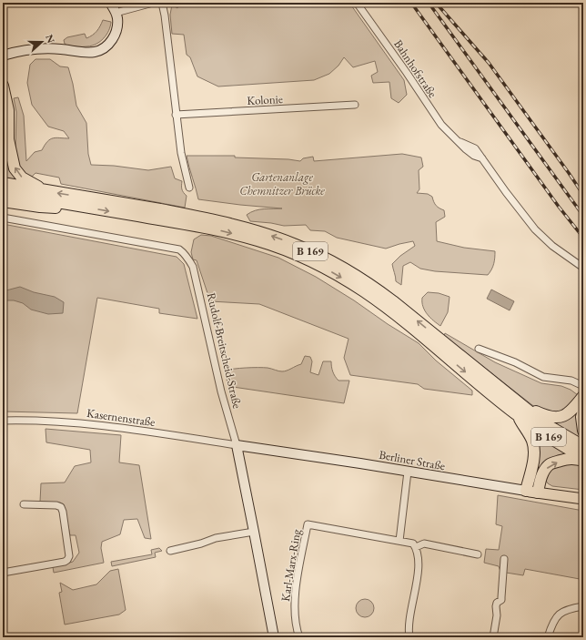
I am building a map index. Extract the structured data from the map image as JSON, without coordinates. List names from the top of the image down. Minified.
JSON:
{"streets":{"highway":["B 169"],"main road":["Rudolf-Breitscheid-Straße","Berliner Straße"],"street":["Bahnhofstraße","Kolonie","Kasernenstraße","Karl-Marx-Ring"]},"crossings":[["Rudolf-Breitscheid-Straße","Kasernenstraße"],["Rudolf-Breitscheid-Straße","Berliner Straße"],["Kasernenstraße","Berliner Straße"]],"parks":["Gartenanlage Chemnitzer Brücke"],"north":"right"}
